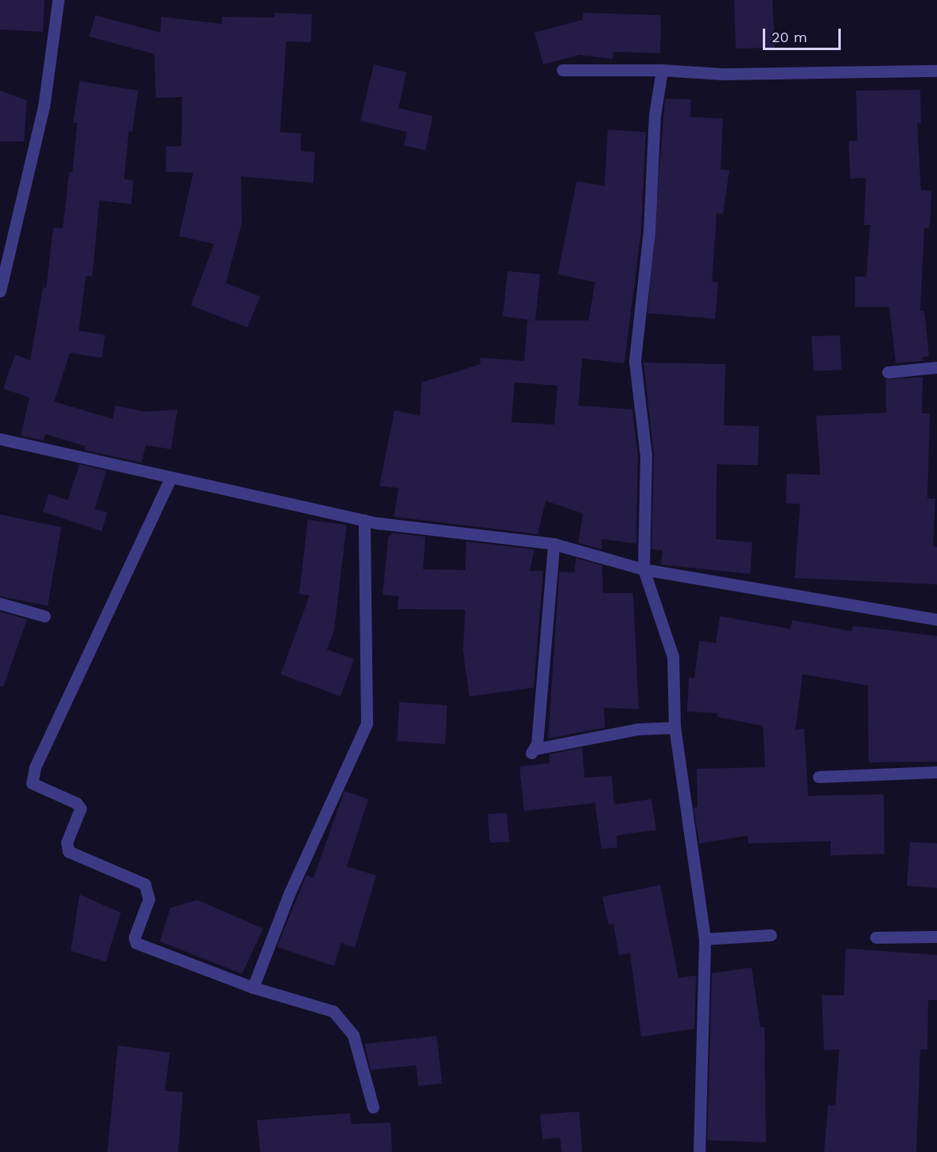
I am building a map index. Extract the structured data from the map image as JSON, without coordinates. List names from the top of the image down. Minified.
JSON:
{"scale_bar":"20 m"}
